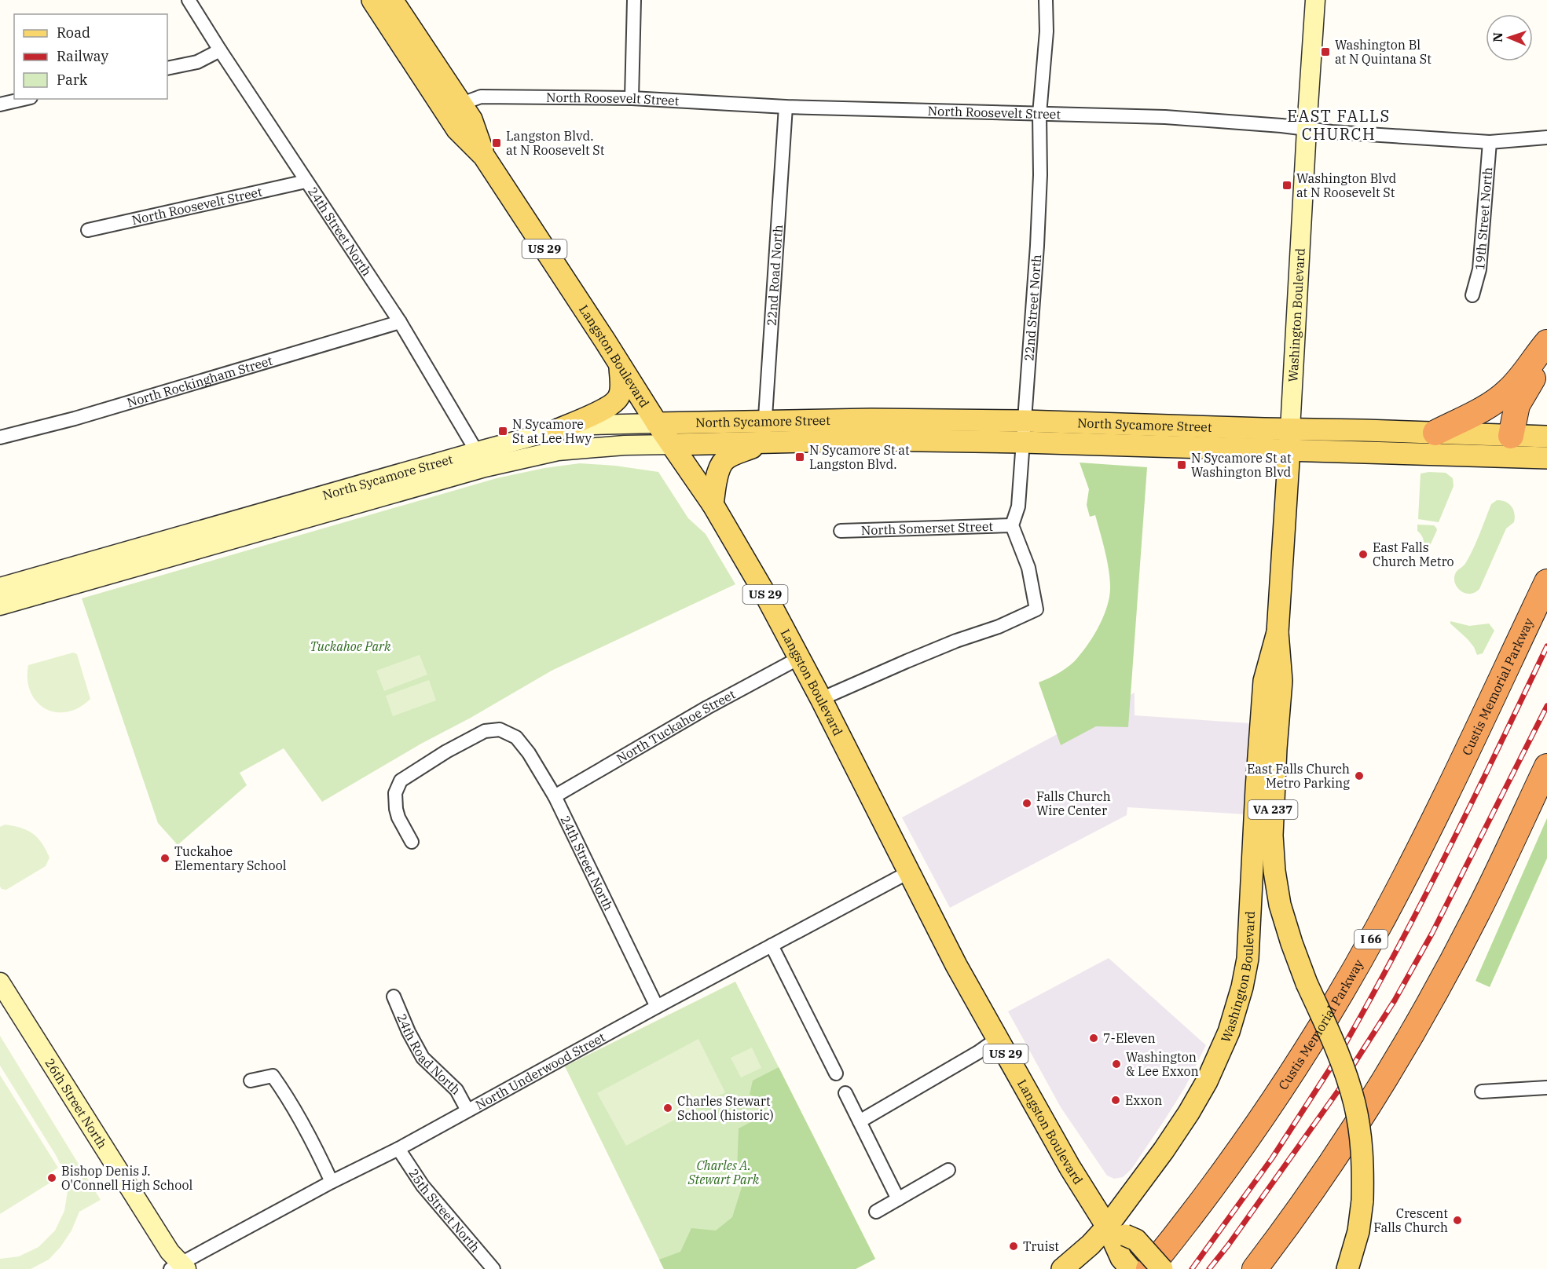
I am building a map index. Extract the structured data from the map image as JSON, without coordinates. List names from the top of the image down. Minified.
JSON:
{"streets":{"highway":["Custis Memorial Parkway","I 66"],"main road":["US 29","Washington Boulevard","Langston Boulevard","North Sycamore Street","VA 237","26th Street North"],"street":["North Roosevelt Street","19th Street North","24th Street North","22nd Road North","22nd Street North","North Rockingham Street","North Somerset Street","North Tuckahoe Street","24th Road North","North Underwood Street","25th Street North"]},"crossings":[["North Roosevelt Street","19th Street North"],["North Roosevelt Street","24th Street North"],["North Roosevelt Street","22nd Road North"],["North Roosevelt Street","22nd Street North"],["North Roosevelt Street","Washington Boulevard"],["North Roosevelt Street","Langston Boulevard"],["24th Street North","North Rockingham Street"],["24th Street North","North Sycamore Street"],["24th Street North","North Tuckahoe Street"],["24th Street North","North Underwood Street"],["22nd Road North","North Sycamore Street"],["22nd Street North","North Sycamore Street"],["22nd Street North","North Somerset Street"],["Washington Boulevard","Langston Boulevard"],["Washington Boulevard","North Sycamore Street"],["Langston Boulevard","North Sycamore Street"],["Langston Boulevard","North Tuckahoe Street"],["Langston Boulevard","North Underwood Street"],["24th Road North","North Underwood Street"],["North Underwood Street","26th Street North"],["North Underwood Street","25th Street North"]],"districts":["EAST FALLS CHURCH"],"parks":["Tuckahoe Park","Charles A. Stewart Park"],"places":{"transit":["Washington Bl at N Quintana St","Langston Blvd. at N Roosevelt St","Washington Blvd at N Roosevelt St","N Sycamore St at Lee Hwy","N Sycamore St at Langston Blvd.","N Sycamore St at Washington Blvd"],"other":["East Falls Church Metro","East Falls Church Metro Parking","Falls Church Wire Center","Tuckahoe Elementary School","7-Eleven","Washington & Lee Exxon","Exxon","Charles Stewart School (historic)","Bishop Denis J. O'Connell High School","Crescent Falls Church","Truist"]},"legend":["Road","Railway","Park"],"north":"left"}
